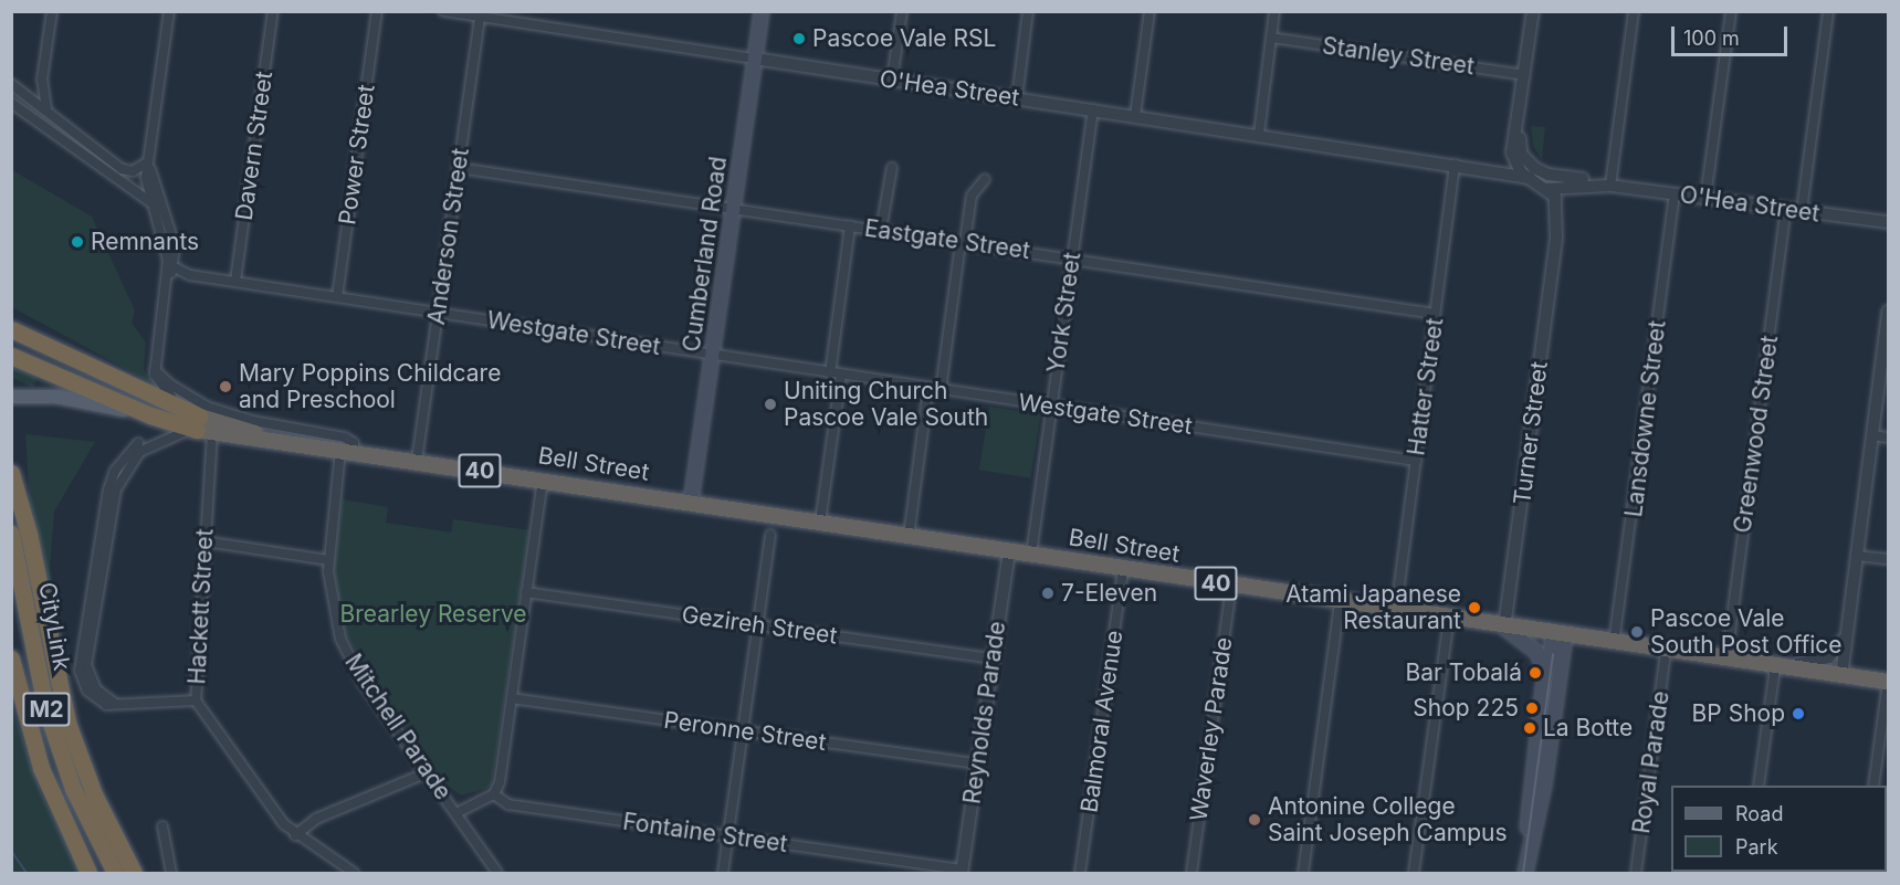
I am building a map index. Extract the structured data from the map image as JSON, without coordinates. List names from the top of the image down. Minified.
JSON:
{"streets":{"highway":["Bell Street","40","CityLink","M2"],"main road":["Cumberland Road"],"street":["Stanley Street","O'Hea Street","Davern Street","Power Street","Anderson Street","Eastgate Street","York Street","Westgate Street","Hatter Street","Lansdowne Street","Turner Street","Greenwood Street","Hackett Street","Gezireh Street","Reynolds Parade","Balmoral Avenue","Mitchell Parade","Waverley Parade","Peronne Street","Royal Parade","Fontaine Street"]},"crossings":[["O'Hea Street","Anderson Street"],["O'Hea Street","Cumberland Road"],["O'Hea Street","York Street"],["O'Hea Street","Hatter Street"],["O'Hea Street","Lansdowne Street"],["O'Hea Street","Turner Street"],["O'Hea Street","Greenwood Street"],["Davern Street","Westgate Street"],["Power Street","Westgate Street"],["Anderson Street","Eastgate Street"],["Anderson Street","Westgate Street"],["Anderson Street","Bell Street"],["Eastgate Street","Cumberland Road"],["Eastgate Street","York Street"],["Eastgate Street","Hatter Street"],["Cumberland Road","Westgate Street"],["Cumberland Road","Bell Street"],["York Street","Westgate Street"],["York Street","Bell Street"],["Westgate Street","Hatter Street"],["Hatter Street","Bell Street"],["Lansdowne Street","Bell Street"],["Turner Street","Bell Street"],["Greenwood Street","Bell Street"],["Bell Street","Hackett Street"],["Bell Street","Reynolds Parade"],["Bell Street","Balmoral Avenue"],["Bell Street","Mitchell Parade"],["Bell Street","Waverley Parade"],["Bell Street","Royal Parade"],["Gezireh Street","Reynolds Parade"],["Reynolds Parade","Peronne Street"],["Reynolds Parade","Fontaine Street"]],"parks":["Brearley Reserve"],"places":["Pascoe Vale RSL","Remnants","Mary Poppins Childcare and Preschool","Uniting Church Pascoe Vale South","7-Eleven","Atami Japanese Restaurant","Pascoe Vale South Post Office","Bar Tobalá","Shop 225","BP Shop","La Botte","Antonine College Saint Joseph Campus"],"legend":["Road","Park"],"scale_bar":"100 m"}
